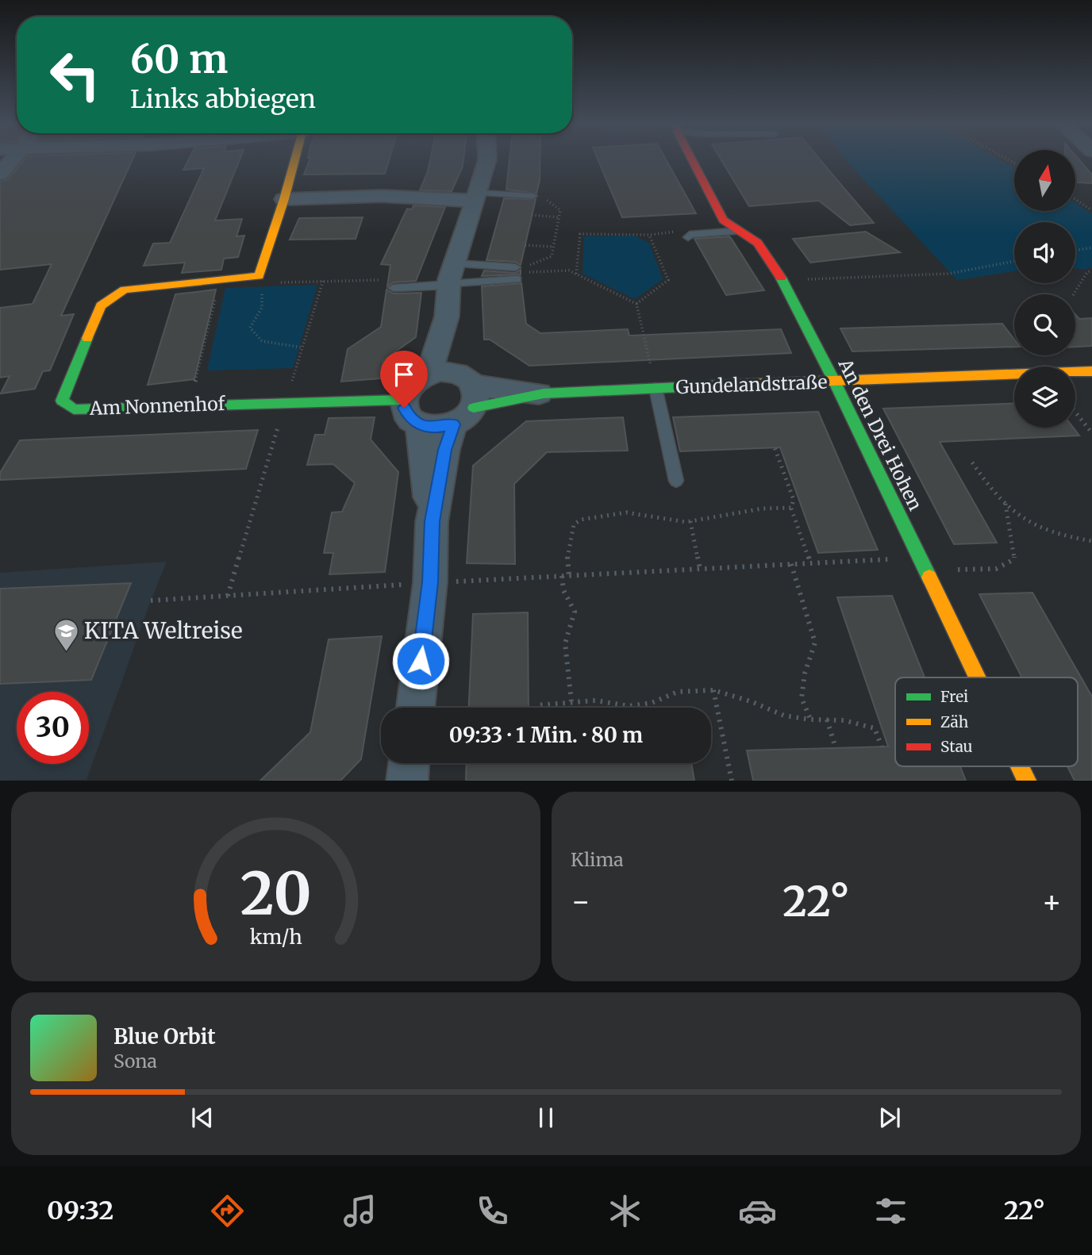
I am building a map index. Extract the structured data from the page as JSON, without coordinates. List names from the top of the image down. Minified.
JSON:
{"streets":{"street":["Gundelandstraße","Am Nonnenhof","An den Drei Hohen"]},"crossings":[["Gundelandstraße","Am Nonnenhof"],["Gundelandstraße","An den Drei Hohen"]],"places":{"school or university":["KITA Weltreise"]},"legend":["Frei","Zäh","Stau"],"north":"top","page":{"turn":["60 m","Links abbiegen"],"limit":"30","trip":"09:33 · 1 Min. · 80 m","tile":"Klima","heat":["−","22°","+"],"song":["Blue Orbit","Sona"],"tabs":["09:32","22°"],"gauge":["20","km/h"]}}
